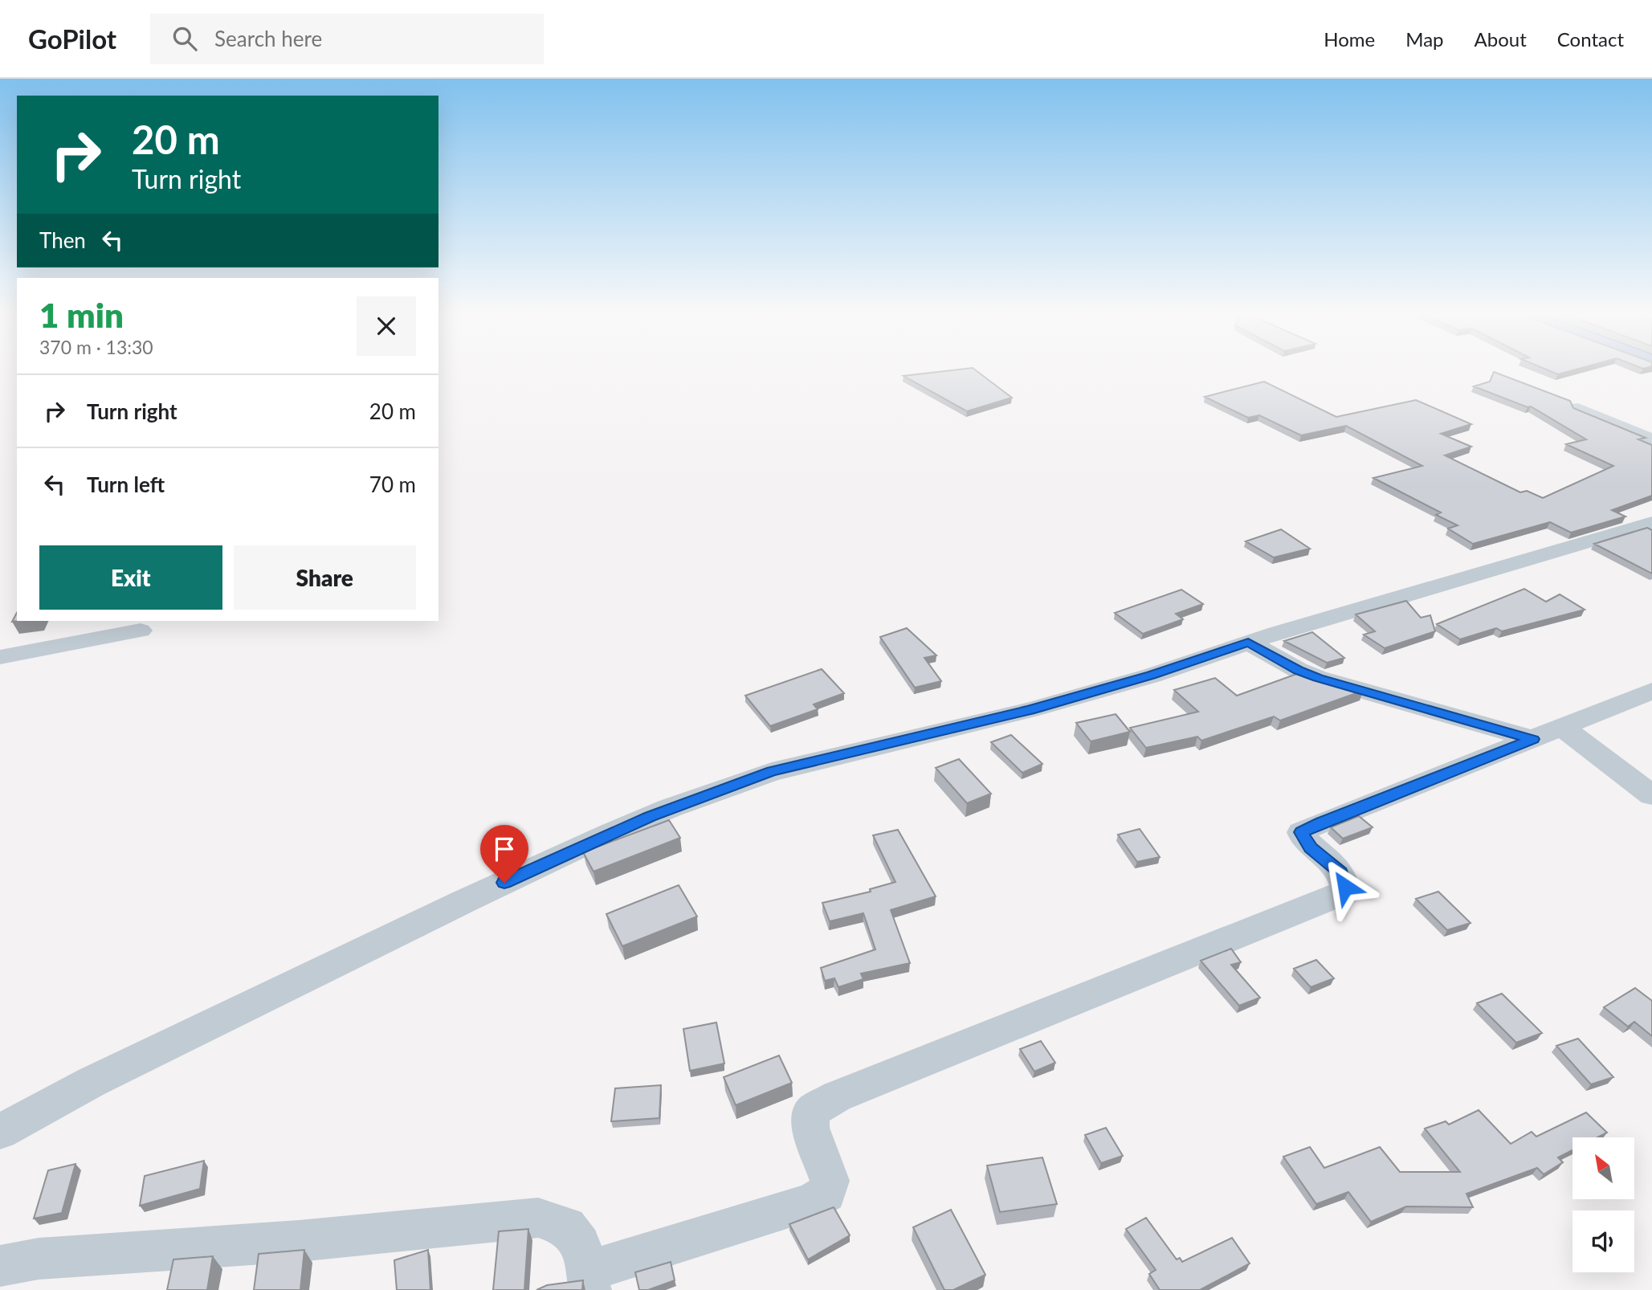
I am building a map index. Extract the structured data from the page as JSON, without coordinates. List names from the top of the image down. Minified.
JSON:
{"north":"top left","page":{"header":"GoPilot","search":"Search here","nav":["Home","Map","About","Contact"],"turn":["20 m","Turn right"],"then":"Then","heading":["1 min","370 m · 13:30"],"list":[{"name":"Turn right","value":"20 m"},{"name":"Turn left","value":"70 m"}],"buttons":["Exit","Share"]}}
